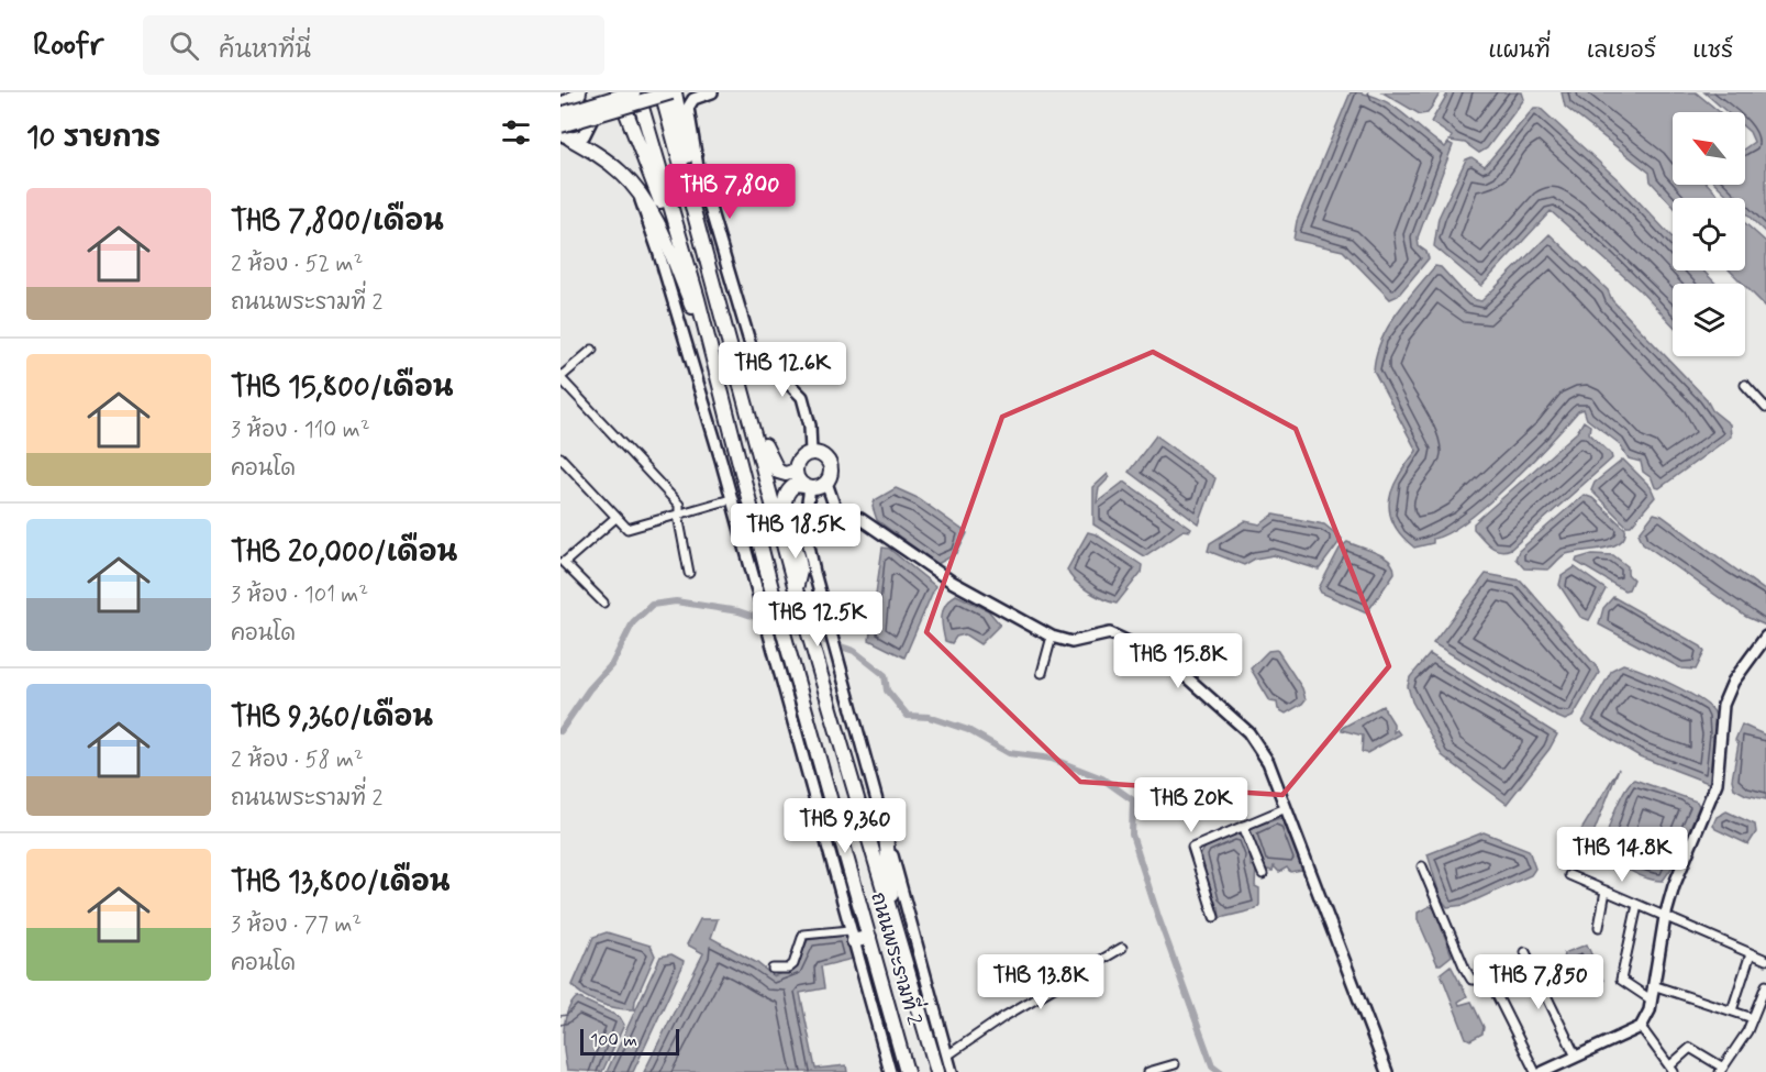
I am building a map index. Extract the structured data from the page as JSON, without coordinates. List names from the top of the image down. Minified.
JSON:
{"streets":{"highway":["ถนนพระรามที่ 2"]},"scale_bar":"100 m","north":"top left","page":{"header":"Roofr","search":"ค้นหาที่นี่","nav":["แผนที่","เลเยอร์","แชร์"],"heading":"10 รายการ","price":["THB 7,800","THB 12.6K","THB 18.5K","THB 12.5K","THB 15.8K","THB 20K","THB 9,360","THB 14.8K","THB 13.8K","THB 7,850"],"list":[{"name":"THB 7,800/เดือน","note":"2 ห้อง · 52 m² · ถนนพระรามที่ 2"},{"name":"THB 15,800/เดือน","note":"3 ห้อง · 110 m² · คอนโด"},{"name":"THB 20,000/เดือน","note":"3 ห้อง · 101 m² · คอนโด"},{"name":"THB 9,360/เดือน","note":"2 ห้อง · 58 m² · ถนนพระรามที่ 2"},{"name":"THB 13,800/เดือน","note":"3 ห้อง · 77 m² · คอนโด"}],"scale":"100 m"}}
